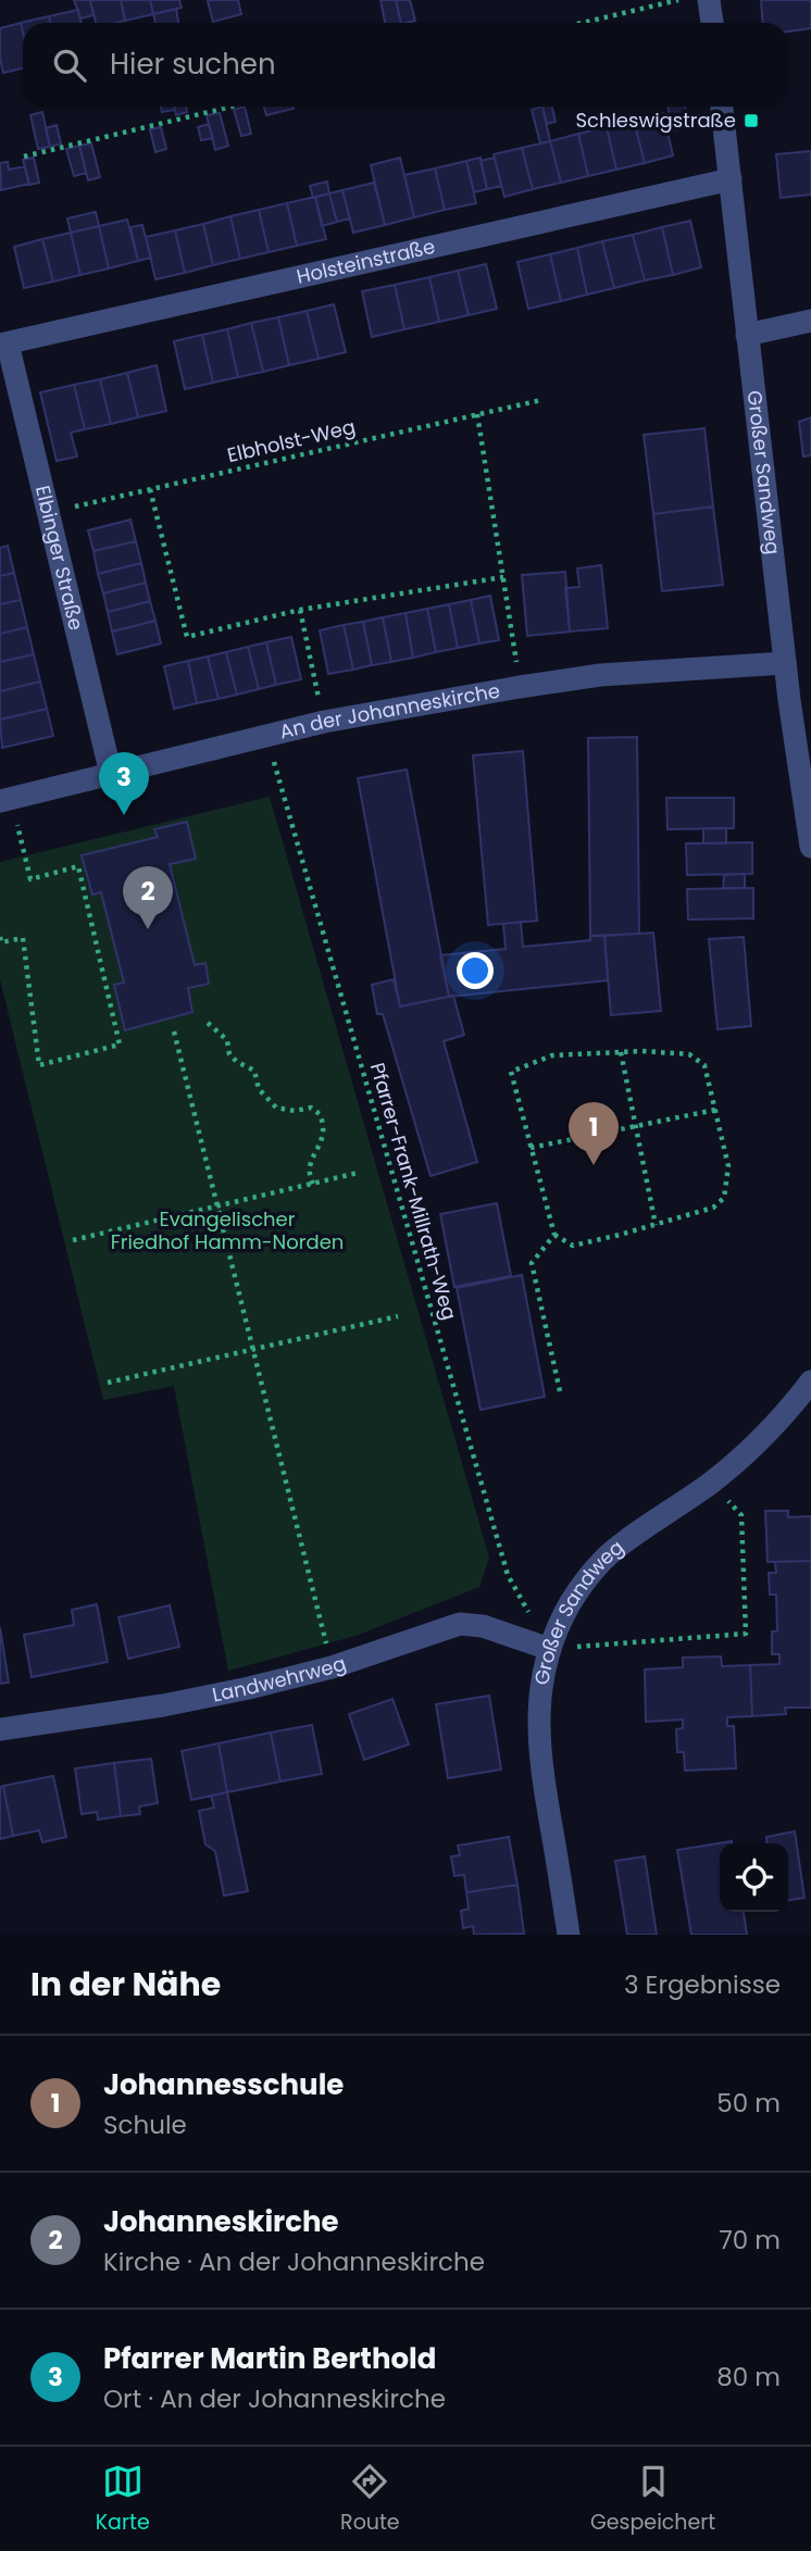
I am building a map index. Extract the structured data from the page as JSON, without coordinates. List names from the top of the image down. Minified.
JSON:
{"streets":{"street":["Holsteinstraße","Großer Sandweg","Elbinger Straße","An der Johanneskirche","Landwehrweg"],"path":["Elbholst-Weg","Pfarrer-Frank-Millrath-Weg"]},"crossings":[["Holsteinstraße","Großer Sandweg"],["Holsteinstraße","Elbinger Straße"],["Elbholst-Weg","Elbinger Straße"],["Großer Sandweg","An der Johanneskirche"],["Großer Sandweg","Pfarrer-Frank-Millrath-Weg"],["Großer Sandweg","Landwehrweg"],["Elbinger Straße","An der Johanneskirche"],["An der Johanneskirche","Pfarrer-Frank-Millrath-Weg"],["Pfarrer-Frank-Millrath-Weg","Landwehrweg"]],"parks":["Evangelischer Friedhof Hamm-Norden"],"places":{"transit":["Schleswigstraße"]},"page":{"search":"Hier suchen","pins":["3","2","1"],"heading":["In der Nähe","3 Ergebnisse"],"list":[{"mark":"1","name":"Johannesschule","note":"Schule","value":"50 m"},{"mark":"2","name":"Johanneskirche","note":"Kirche · An der Johanneskirche","value":"70 m"},{"mark":"3","name":"Pfarrer Martin Berthold","note":"Ort · An der Johanneskirche","value":"80 m"}],"nav":["Karte","Route","Gespeichert"]}}
